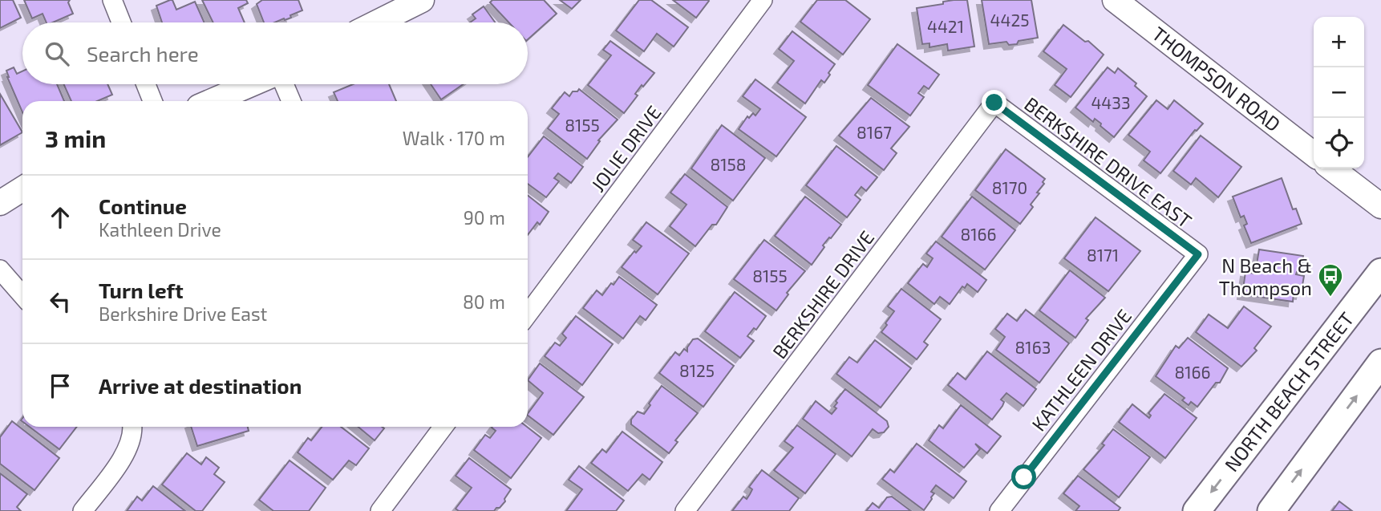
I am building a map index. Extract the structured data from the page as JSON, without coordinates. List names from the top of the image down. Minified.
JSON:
{"streets":{"main road":["NORTH BEACH STREET"],"street":["THOMPSON ROAD","JOLIE DRIVE","BERKSHIRE DRIVE EAST","BERKSHIRE DRIVE","KATHLEEN DRIVE"]},"crossings":[["BERKSHIRE DRIVE EAST","BERKSHIRE DRIVE"],["BERKSHIRE DRIVE EAST","KATHLEEN DRIVE"]],"places":{"bus stop":["N Beach & Thompson"]},"house_numbers":["4425","4421","4433","8155","8167","8158","8170","8166","8171","8155","8163","8125","8166"],"page":{"map_buttons":["+","−"],"search":"Search here","heading":["3 min","Walk · 170 m"],"list":[["Continue","Kathleen Drive","90 m"],["Turn left","Berkshire Drive East","80 m"],"Arrive at destination"]}}
